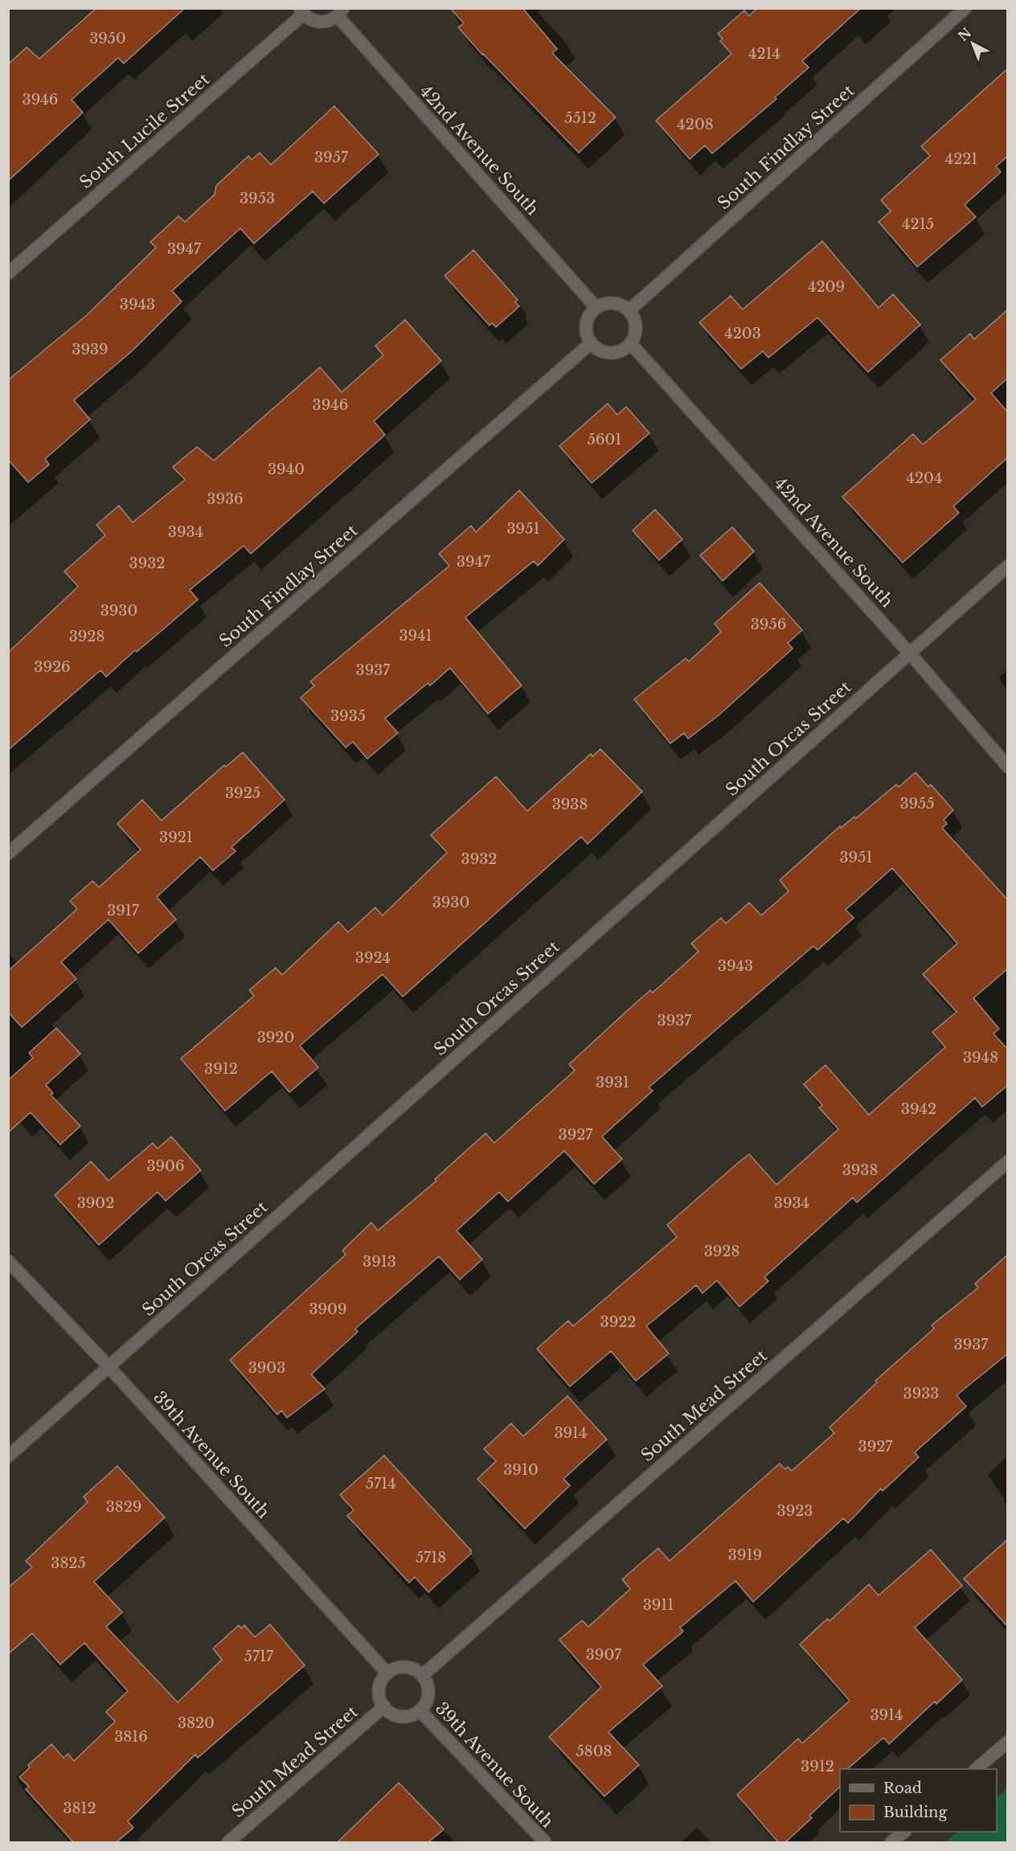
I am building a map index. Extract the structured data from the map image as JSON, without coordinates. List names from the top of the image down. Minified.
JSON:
{"streets":{"street":["South Lucile Street","South Findlay Street","42nd Avenue South","South Orcas Street","South Mead Street","39th Avenue South"]},"crossings":[["South Findlay Street","42nd Avenue South"],["42nd Avenue South","South Orcas Street"],["South Orcas Street","39th Avenue South"],["South Mead Street","39th Avenue South"]],"house_numbers":["3950","4214","3946","5512","4208","3957","4221","3953","4215","3947","4209","3943","4203","3939","3946","5601","3940","4204","3936","3951","3934","3947","3932","3930","3956","3941","3928","3926","3937","3935","3925","3955","3938","3921","3951","3932","3930","3917","3924","3943","3937","3920","3948","3912","3931","3942","3927","3906","3938","3902","3934","3928","3913","3909","3922","3937","3903","3933","3914","3927","3910","5714","3829","3923","3919","5718","3825","3911","3907","5717","3914","3820","3816","5808","3912","3812"],"legend":["Road","Building"],"north":"top left"}
